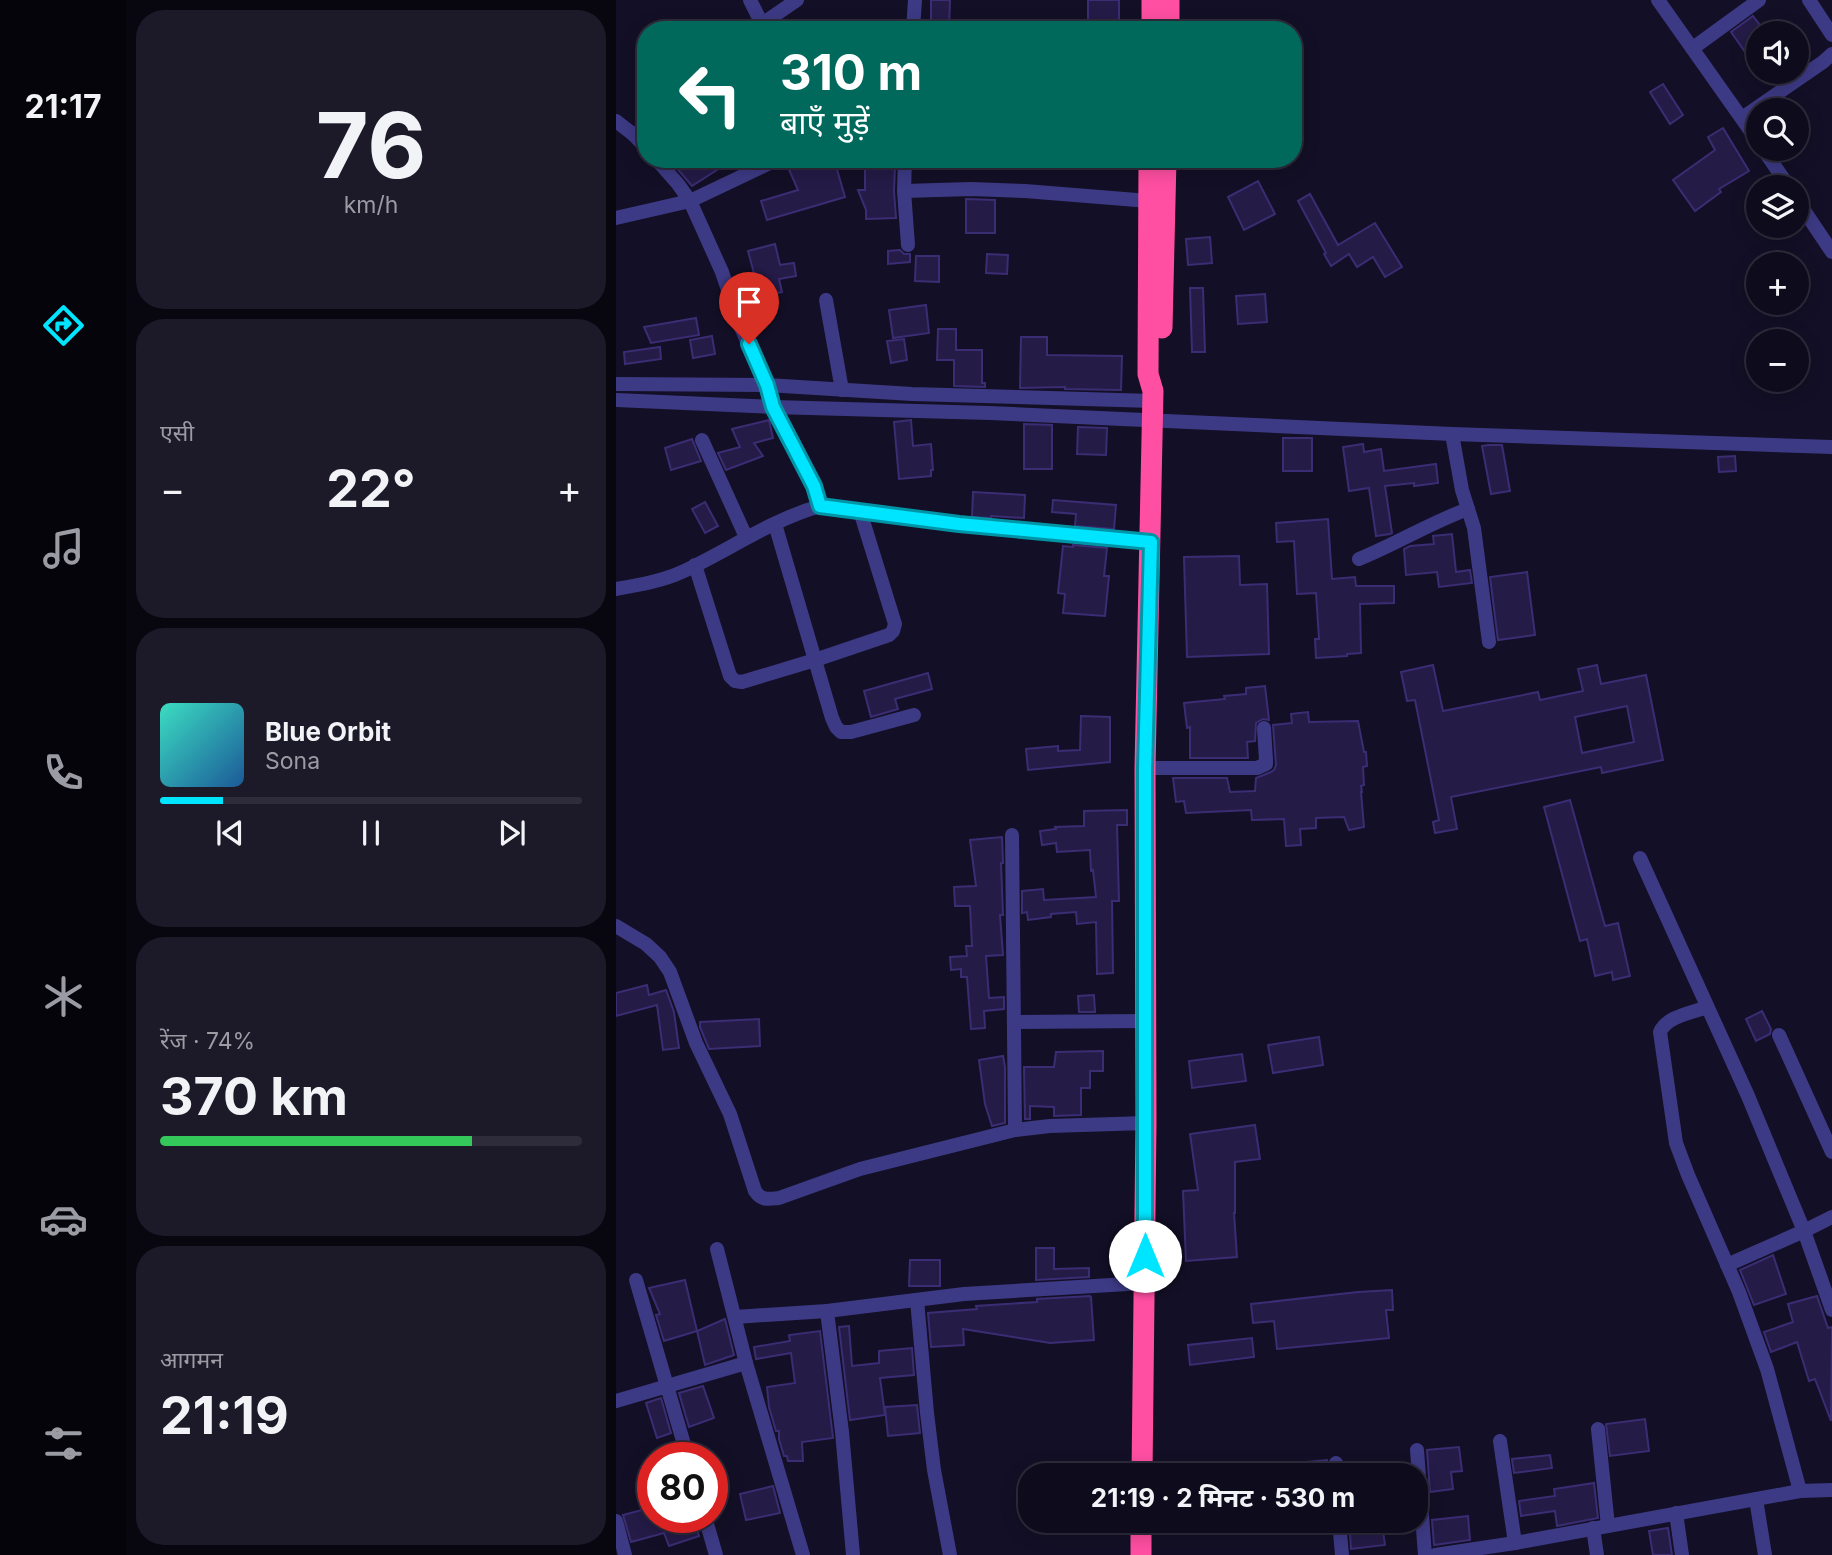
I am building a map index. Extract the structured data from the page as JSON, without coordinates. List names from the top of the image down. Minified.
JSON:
{"page":{"tabs":"21:17","tile":[["76","km/h"],"एसी",["रेंज · 74%","370 km"],["आगमन","21:19"]],"map_buttons":["+","−"],"turn":["310 m","बाएँ मुड़ें"],"heat":["−","22°","+"],"song":["Blue Orbit","Sona"],"limit":"80","trip":"21:19 · 2 मिनट · 530 m"}}
